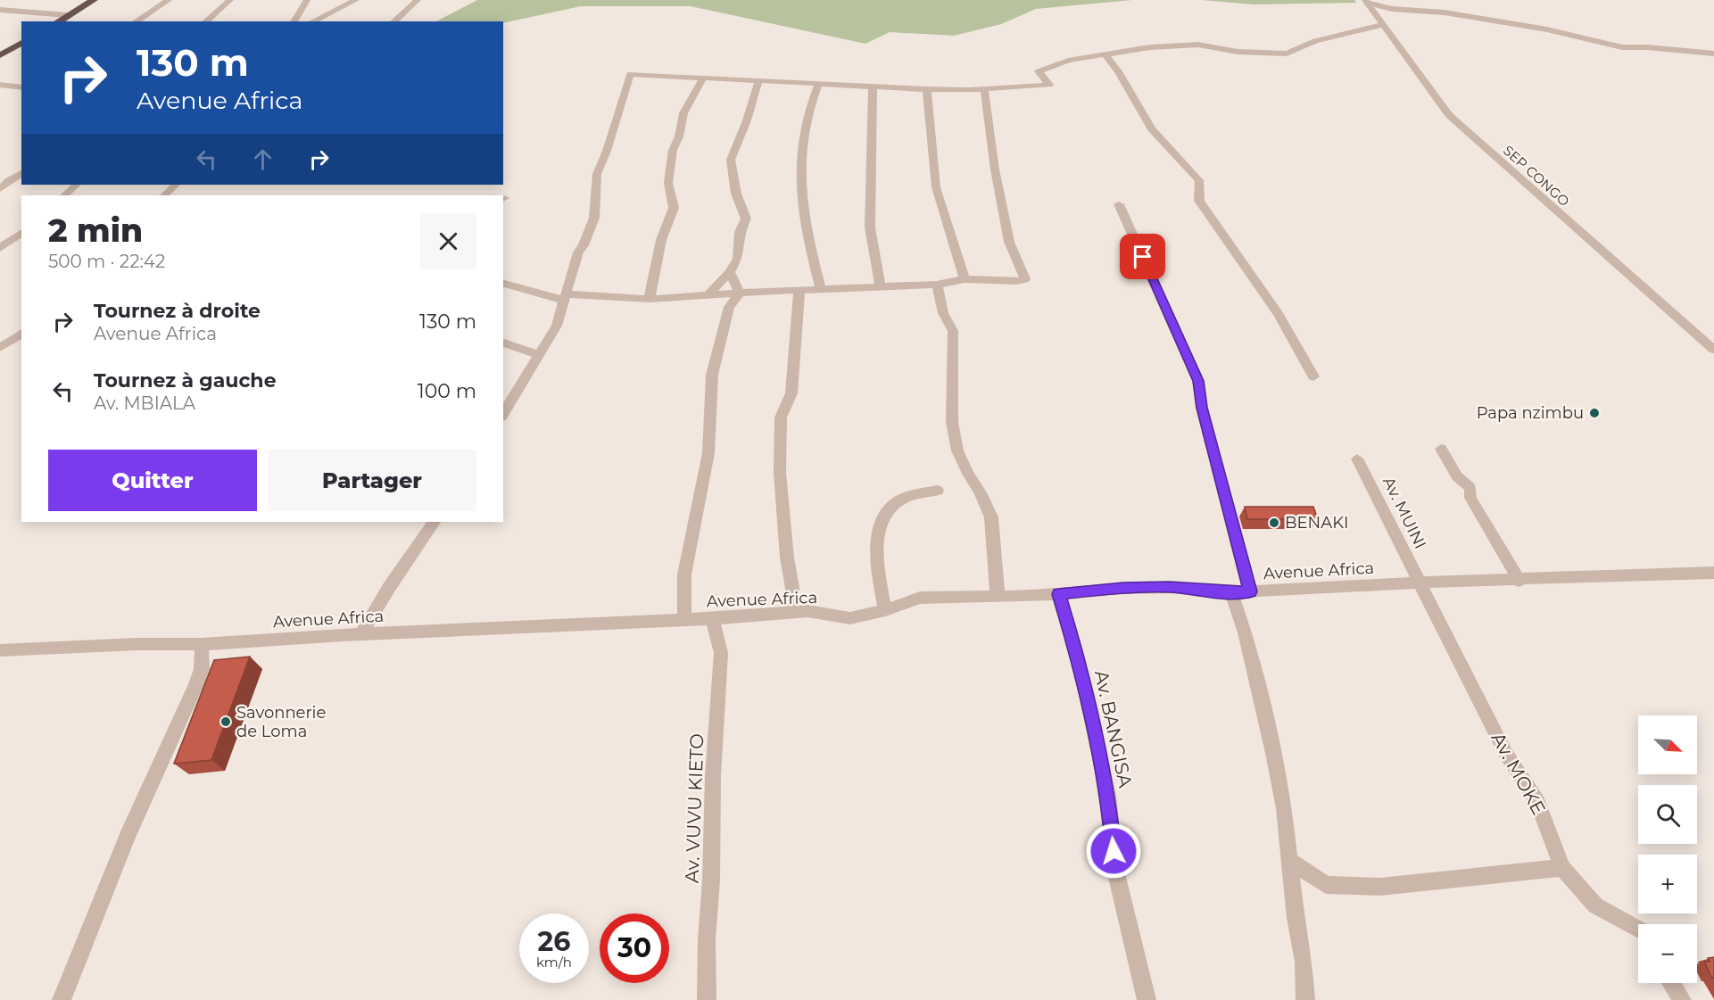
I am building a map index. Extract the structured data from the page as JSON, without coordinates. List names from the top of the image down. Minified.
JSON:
{"streets":{"street":["SEP CONGO","Av. MUINI","Avenue Africa","Av. BANGISA","Av. MOKE","Av. VUVU KIETO"]},"crossings":[["Av. MUINI","Avenue Africa"],["Av. MUINI","Av. MOKE"],["Avenue Africa","Av. BANGISA"],["Avenue Africa","Av. MOKE"],["Avenue Africa","Av. VUVU KIETO"]],"places":["Papa nzimbu","BENAKI","Savonnerie de Loma"],"north":"bottom right","page":{"turn":["130 m","Avenue Africa"],"heading":["2 min","500 m · 22:42"],"list":[{"name":"Tournez à droite","note":"Avenue Africa","value":"130 m"},{"name":"Tournez à gauche","note":"Av. MBIALA","value":"100 m"}],"buttons":["Quitter","Partager"],"map_buttons":["+","−"],"speed":"26 km/h","limit":"30"}}
